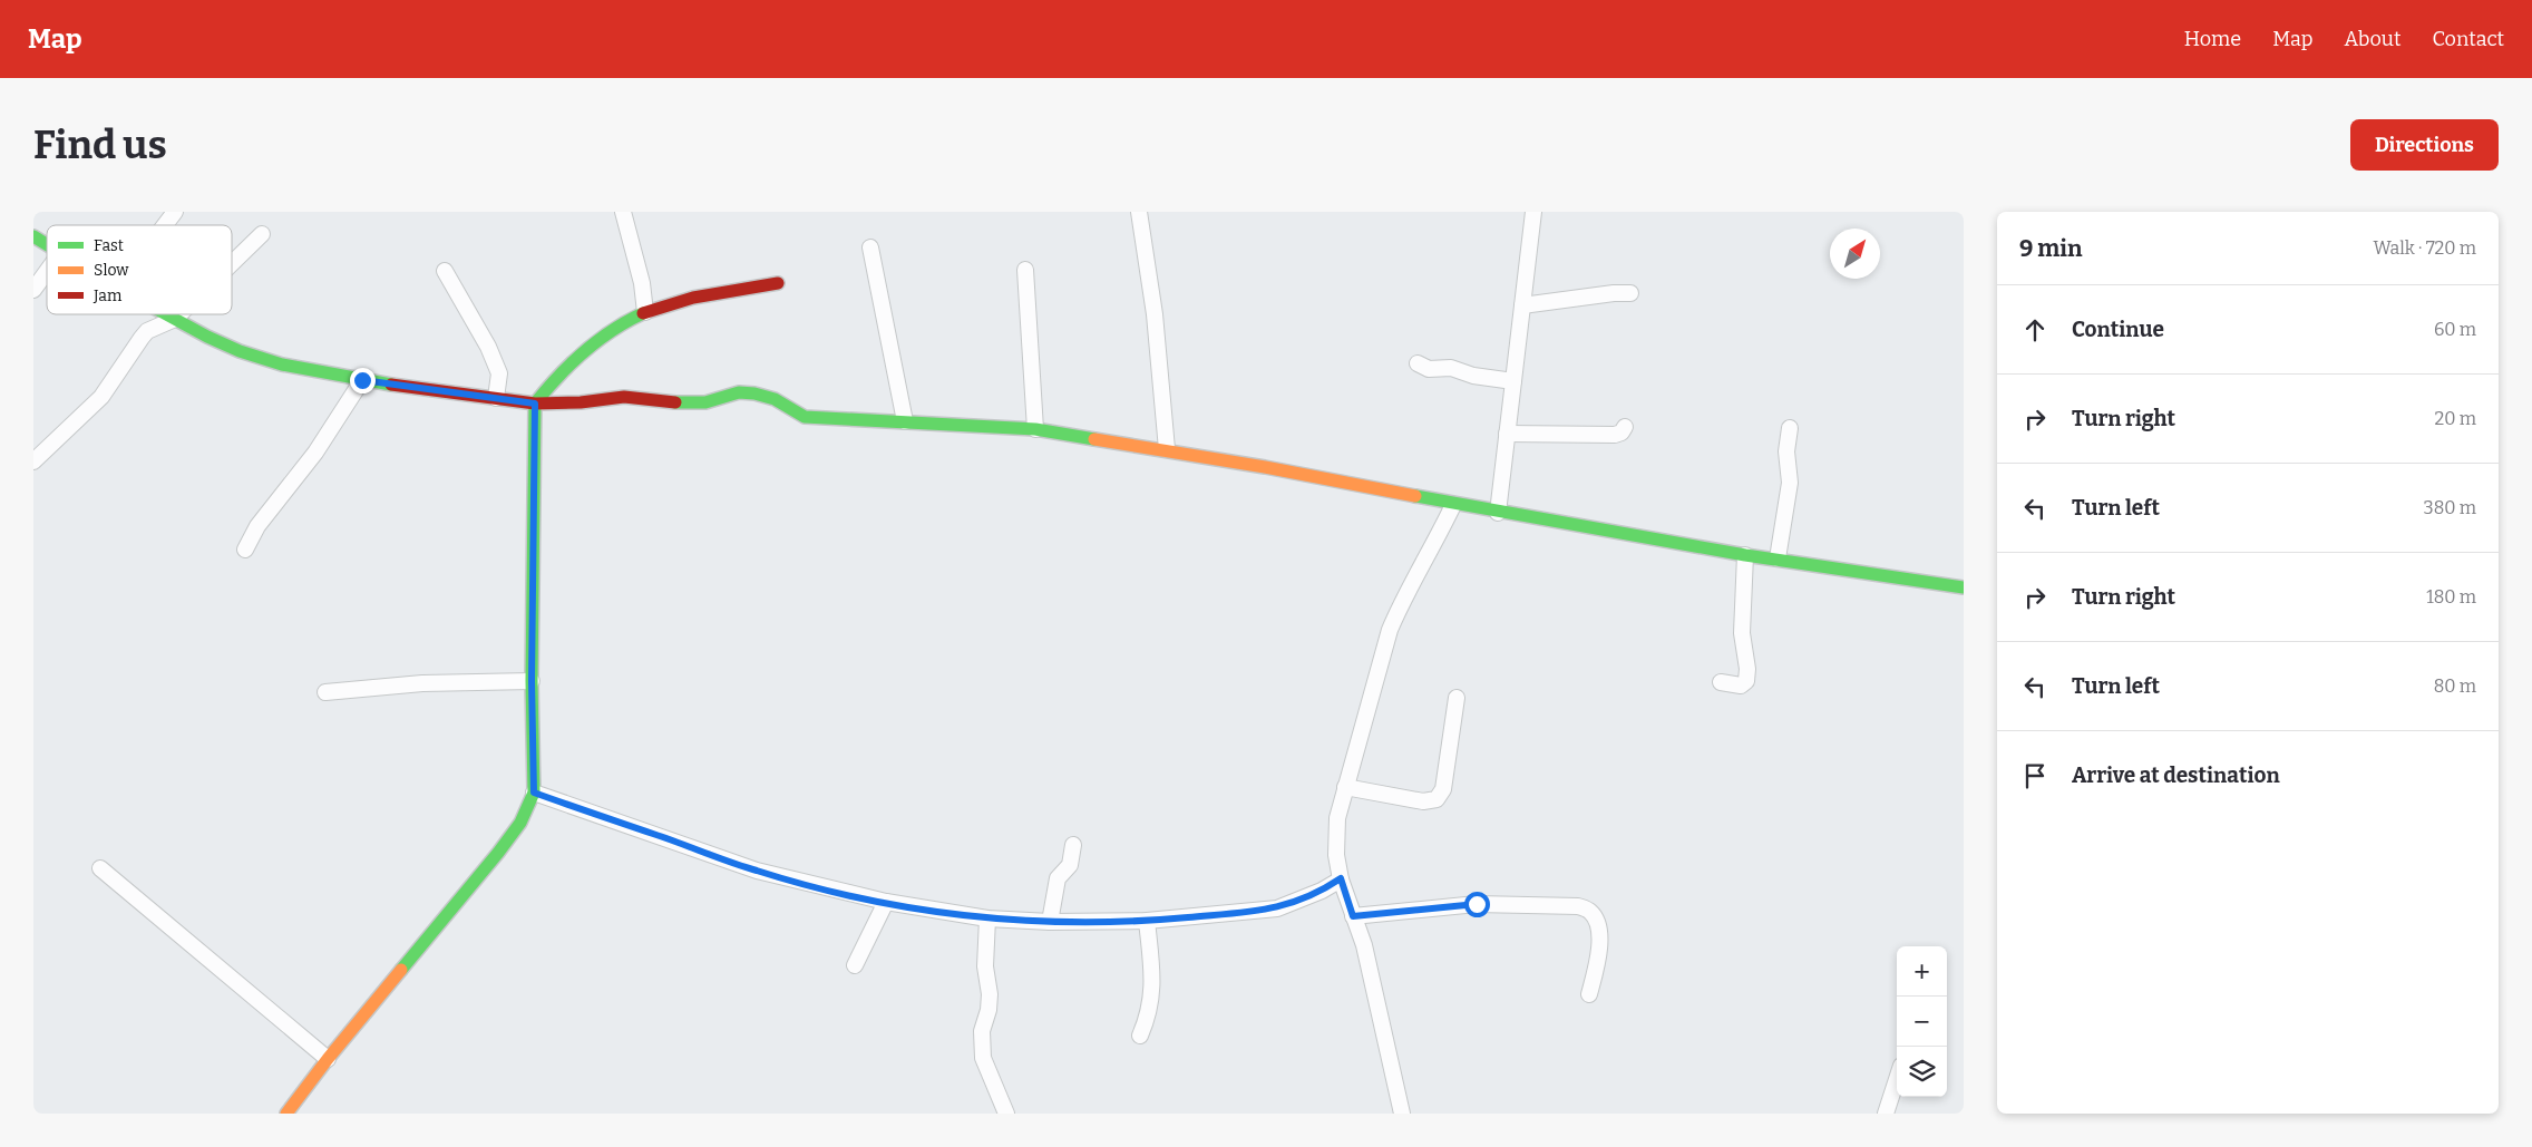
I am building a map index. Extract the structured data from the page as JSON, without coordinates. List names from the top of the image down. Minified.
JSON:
{"legend":["Fast","Slow","Jam"],"north":"top right","page":{"header":"Map","nav":["Home","Map","About","Contact"],"buttons":"Directions","title":"Find us","heading":["9 min","Walk · 720 m"],"list":[["Continue","60 m"],["Turn right","20 m"],["Turn left","380 m"],["Turn right","180 m"],["Turn left","80 m"],"Arrive at destination"],"map_buttons":["+","−"]}}
